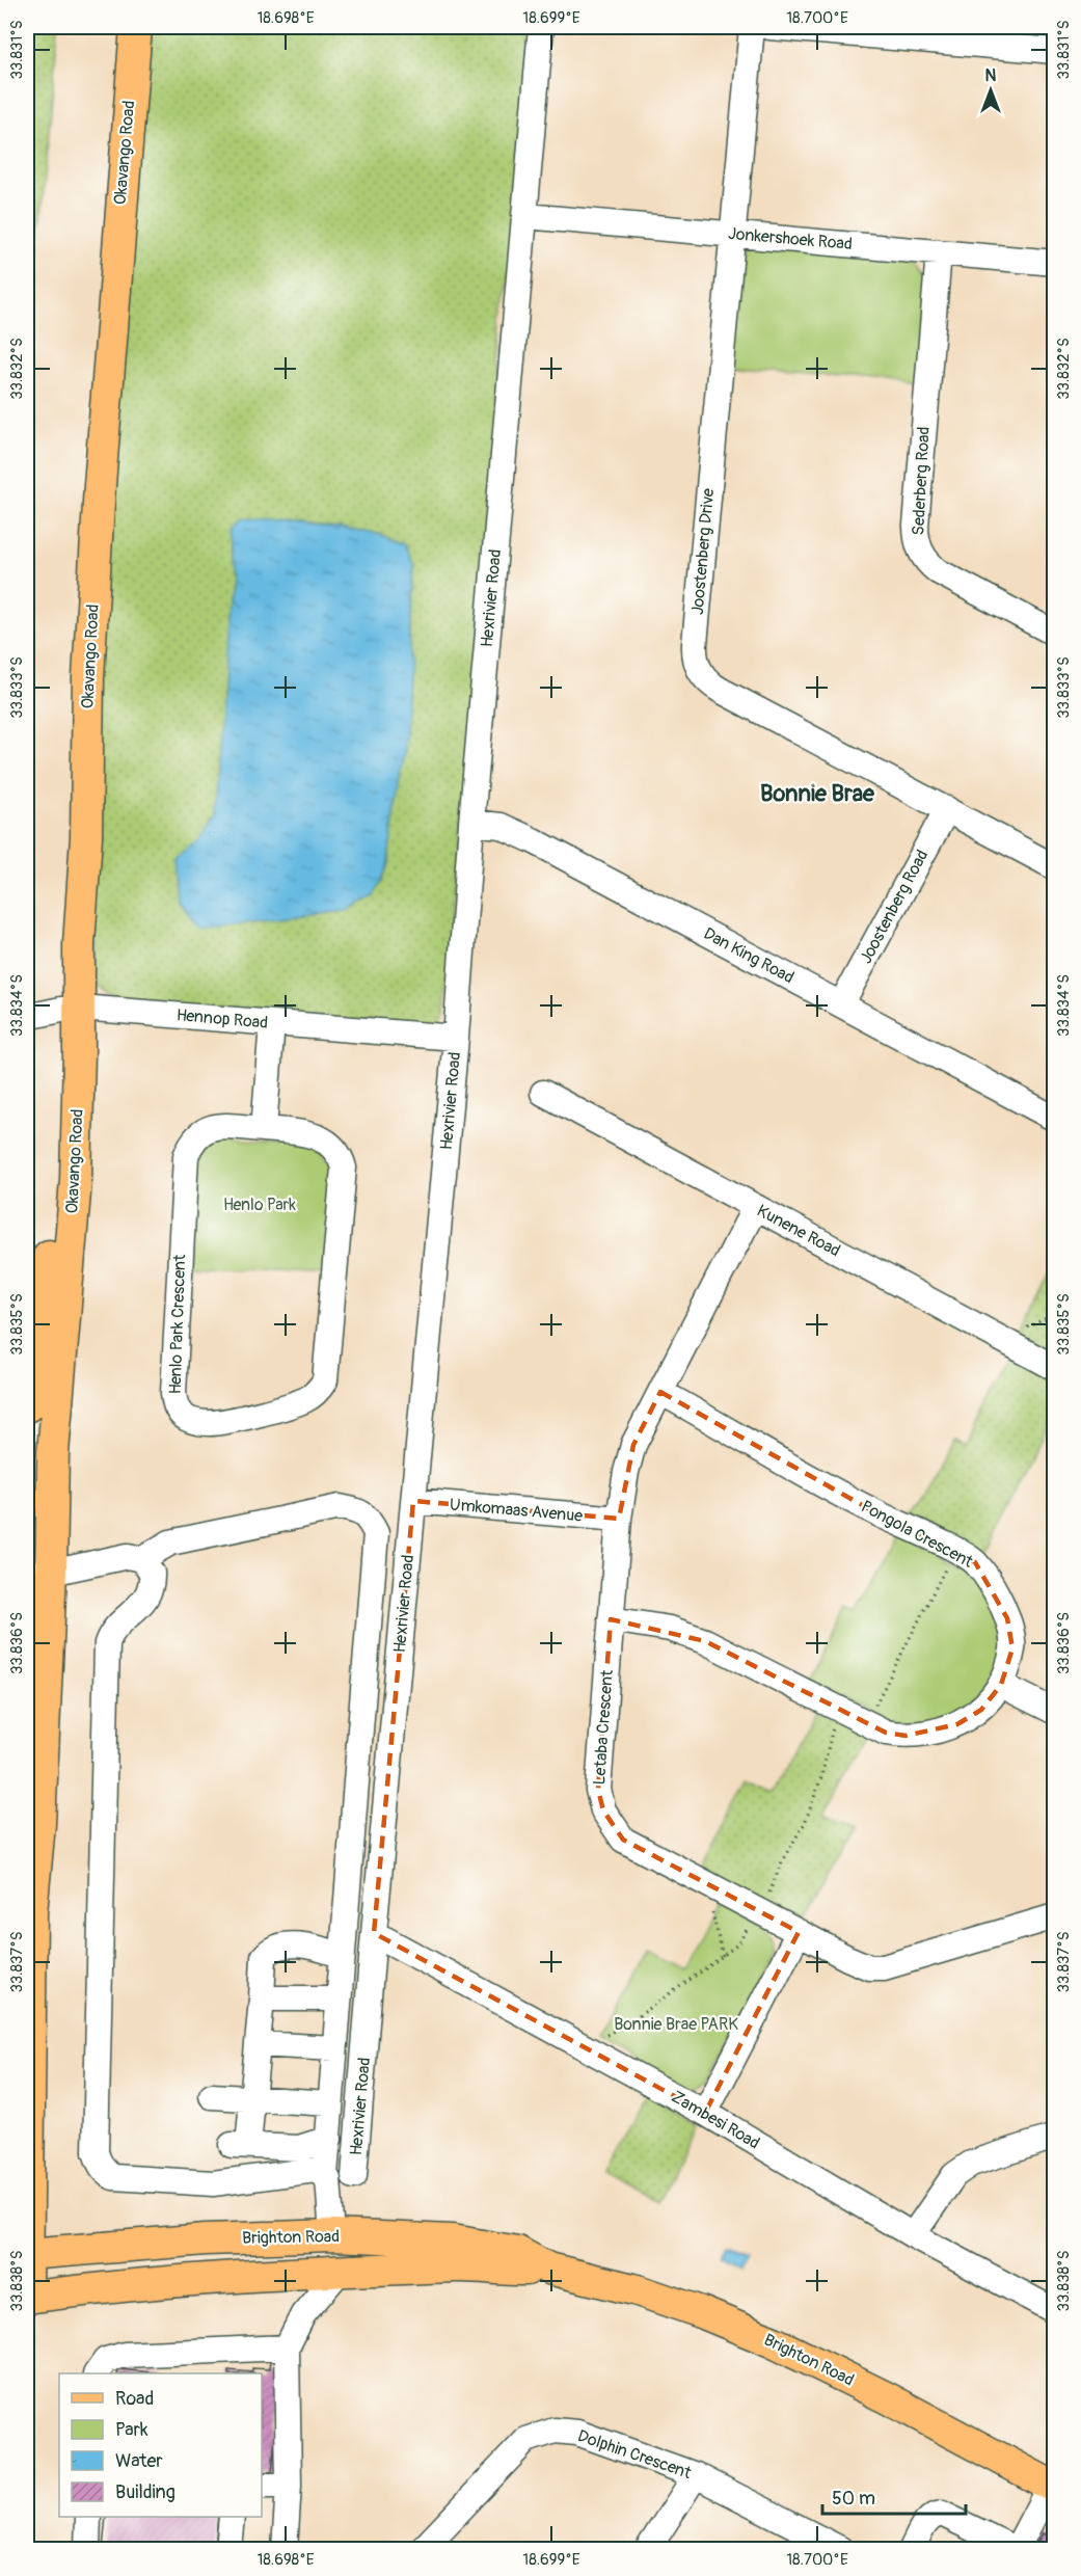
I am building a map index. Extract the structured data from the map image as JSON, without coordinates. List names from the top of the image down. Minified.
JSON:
{"streets":{"main road":["Okavango Road","Brighton Road"],"street":["Jonkershoek Road","Sederberg Road","Joostenberg Drive","Hexrivier Road","Joostenberg Road","Dan King Road","Hennop Road","Kunene Road","Henlo Park Crescent","Umkomaas Avenue","Pongola Crescent","Letaba Crescent","Zambesi Road","Dolphin Crescent"]},"crossings":[["Okavango Road","Hennop Road"],["Okavango Road","Brighton Road"],["Jonkershoek Road","Sederberg Road"],["Jonkershoek Road","Joostenberg Drive"],["Jonkershoek Road","Hexrivier Road"],["Joostenberg Drive","Joostenberg Road"],["Hexrivier Road","Dan King Road"],["Hexrivier Road","Hennop Road"],["Hexrivier Road","Umkomaas Avenue"],["Hexrivier Road","Zambesi Road"],["Joostenberg Road","Dan King Road"],["Kunene Road","Letaba Crescent"],["Umkomaas Avenue","Letaba Crescent"],["Pongola Crescent","Letaba Crescent"]],"districts":["Bonnie Brae"],"parks":["Henlo Park","Bonnie Brae PARK"],"legend":["Road","Park","Water","Building"],"scale_bar":"50 m","north":"top","coordinates":["18.698°E","18.699°E","18.700°E","33.831°S","33.832°S","33.833°S","33.834°S","33.835°S","33.836°S","33.837°S","33.838°S"]}
